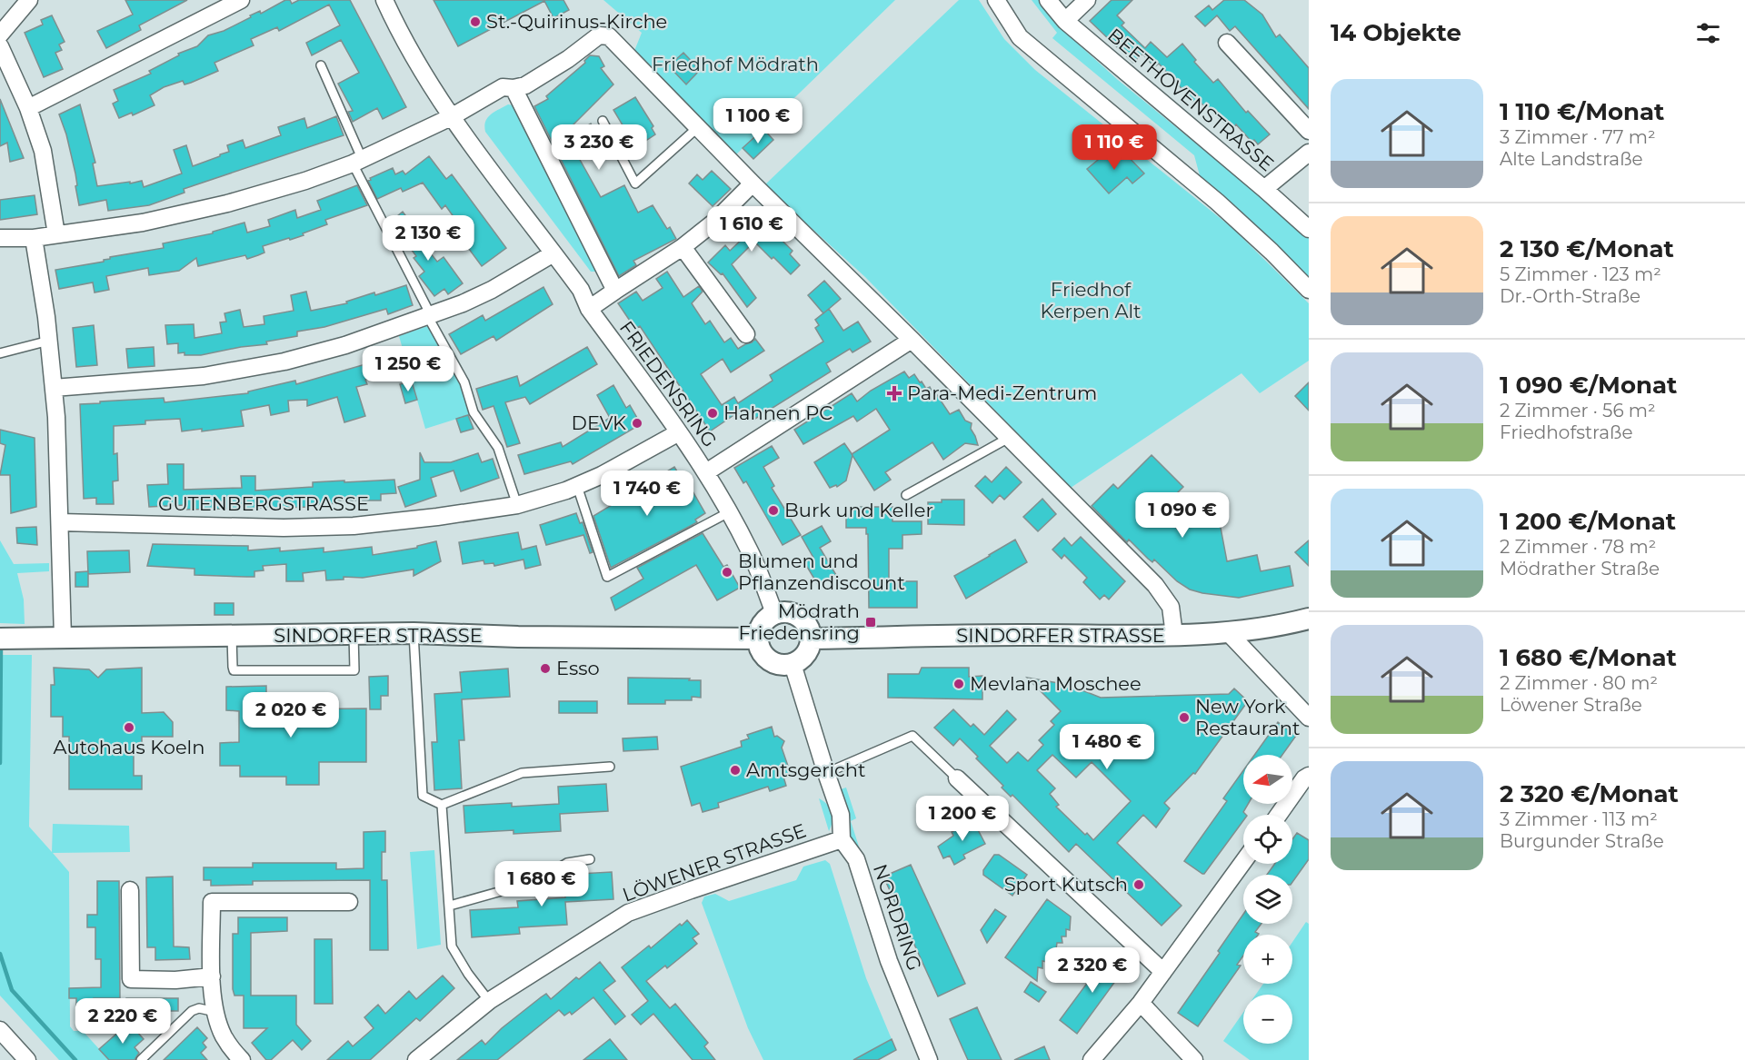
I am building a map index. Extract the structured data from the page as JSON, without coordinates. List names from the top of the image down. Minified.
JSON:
{"streets":{"street":["BEETHOVENSTRASSE","FRIEDENSRING","GUTENBERGSTRASSE","SINDORFER STRASSE","LÖWENER STRASSE","NORDRING"]},"crossings":[["FRIEDENSRING","GUTENBERGSTRASSE"],["FRIEDENSRING","SINDORFER STRASSE"],["LÖWENER STRASSE","NORDRING"]],"parks":["Friedhof Mödrath","Friedhof Kerpen Alt"],"places":{"other":["St.-Quirinus-Kirche","Hahnen PC","DEVK","Burk und Keller","Blumen und Pflanzendiscount","Esso","Mevlana Moschee","New York Restaurant","Autohaus Koeln","Amtsgericht","Sport Kutsch"],"health":["Para-Medi-Zentrum"],"transit":["Mödrath Friedensring"]},"north":"left","page":{"heading":"14 Objekte","list":[{"name":"1 110 €/Monat","note":"3 Zimmer · 77 m² · Alte Landstraße"},{"name":"2 130 €/Monat","note":"5 Zimmer · 123 m² · Dr.-Orth-Straße"},{"name":"1 090 €/Monat","note":"2 Zimmer · 56 m² · Friedhofstraße"},{"name":"1 200 €/Monat","note":"2 Zimmer · 78 m² · Mödrather Straße"},{"name":"1 680 €/Monat","note":"2 Zimmer · 80 m² · Löwener Straße"},{"name":"2 320 €/Monat","note":"3 Zimmer · 113 m² · Burgunder Straße"}],"price":["1 100 €","3 230 €","1 110 €","1 610 €","2 130 €","1 250 €","1 740 €","1 090 €","2 020 €","1 480 €","1 200 €","1 680 €","2 320 €","2 220 €"],"map_buttons":["+","−"]}}
